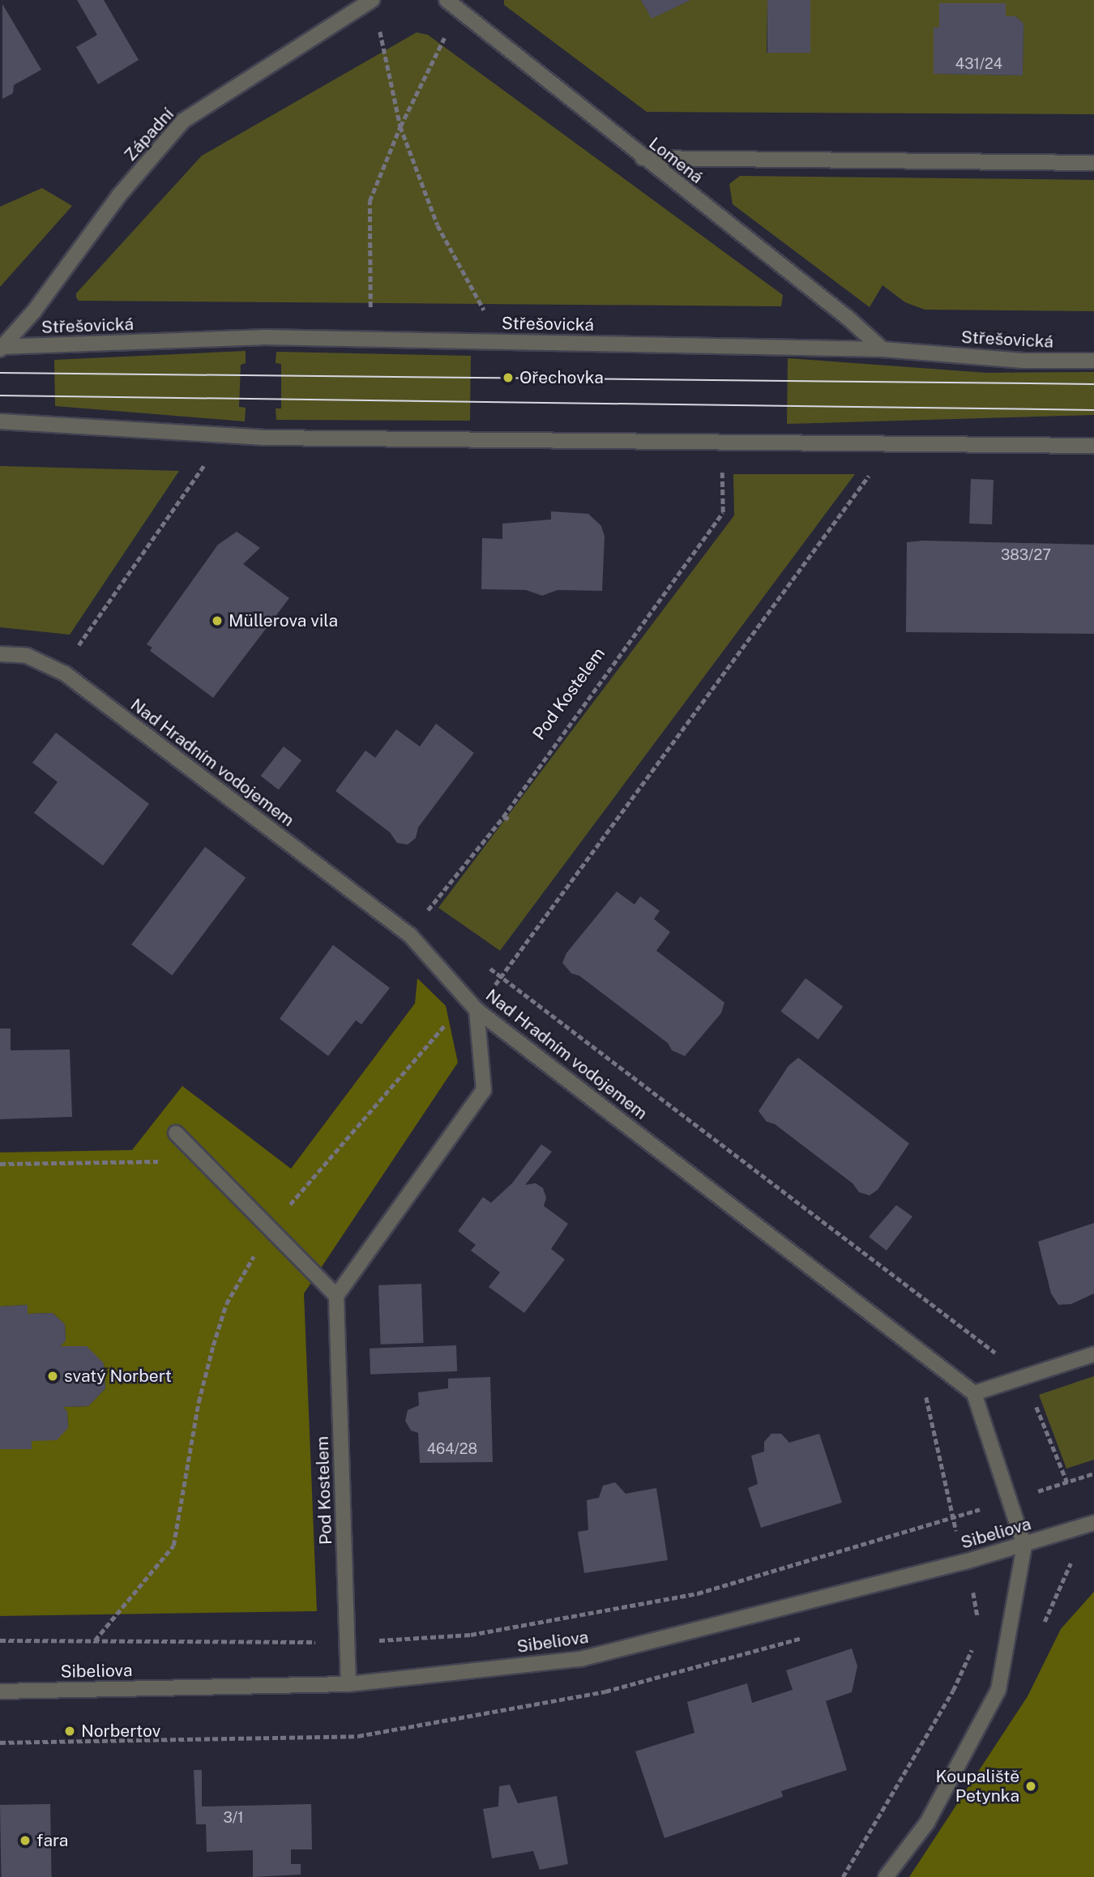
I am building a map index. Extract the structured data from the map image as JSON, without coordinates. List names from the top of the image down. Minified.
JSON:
{"streets":{"street":["Západní","Lomená","Střešovická","Pod Kostelem","Nad Hradním vodojemem","Sibeliova"]},"crossings":[["Západní","Střešovická"],["Lomená","Střešovická"],["Pod Kostelem","Nad Hradním vodojemem"],["Pod Kostelem","Sibeliova"]],"places":["Ořechovka","Müllerova vila","svatý Norbert","Norbertov","Koupaliště Petynka","fara"],"house_numbers":["431/24","383/27","464/28","3/1"]}
